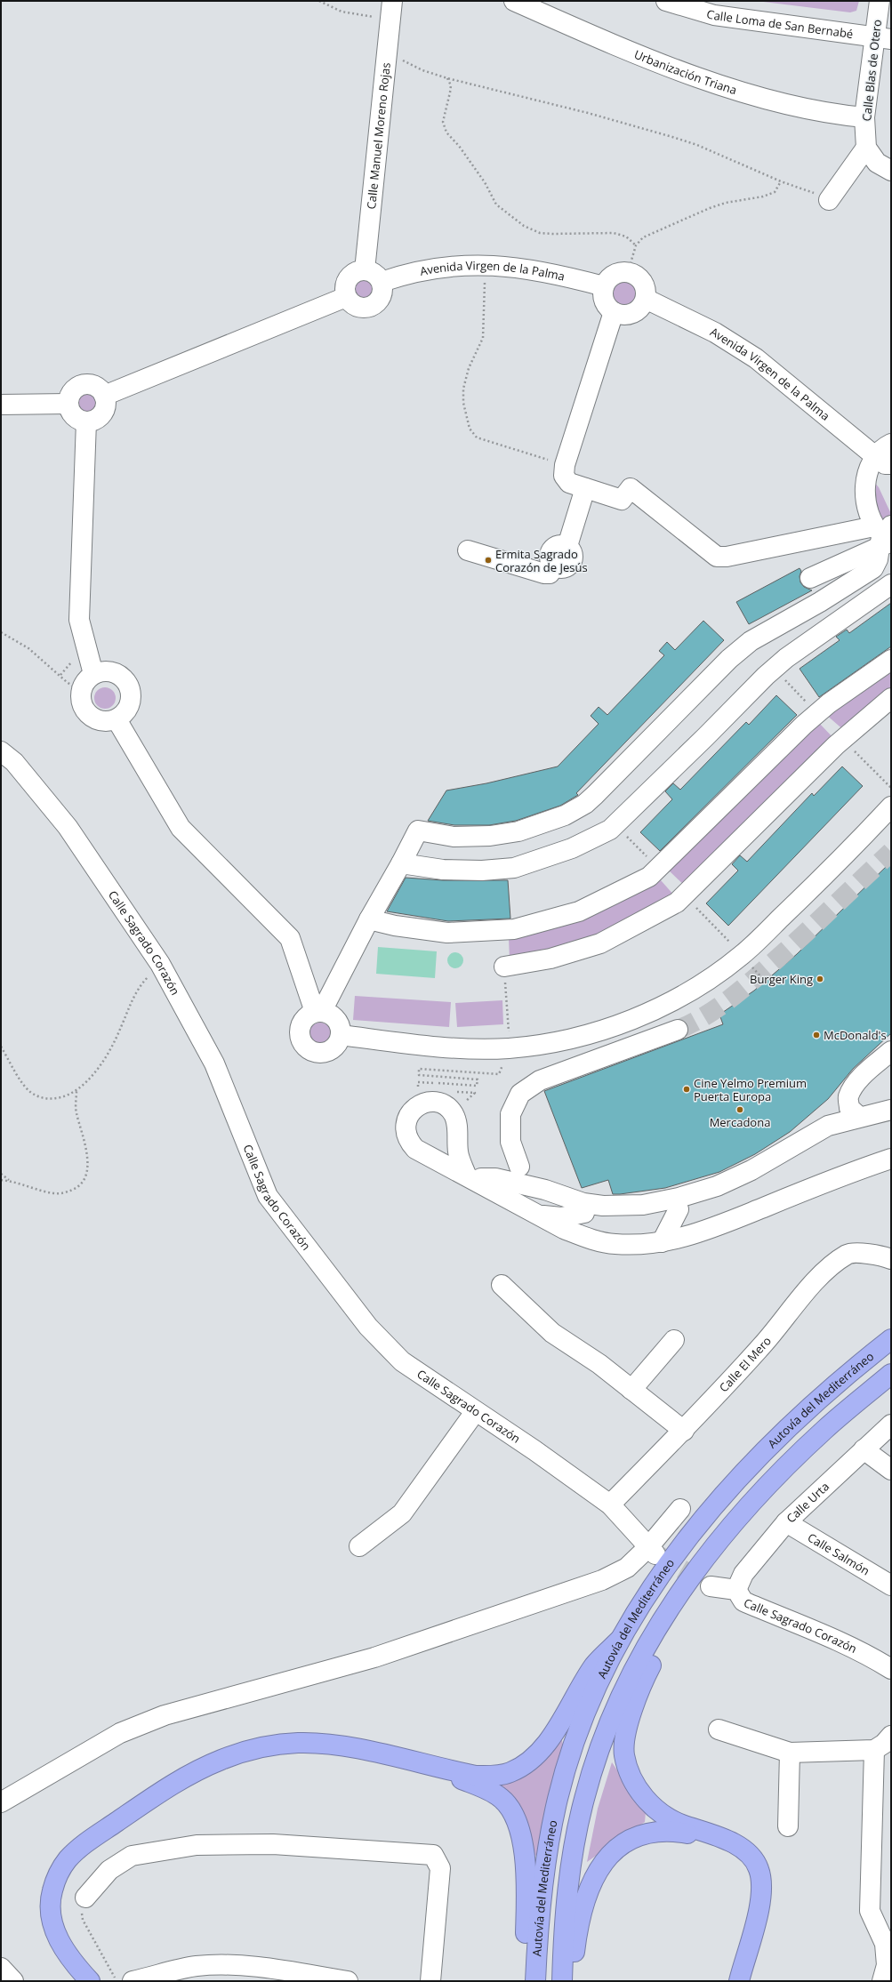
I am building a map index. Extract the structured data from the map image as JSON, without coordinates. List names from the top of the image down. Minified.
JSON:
{"streets":{"highway":["Autovía del Mediterráneo"],"street":["Calle Loma de San Bernabé","Calle Blas de Otero","Urbanización Triana","Calle Manuel Moreno Rojas","Avenida Virgen de la Palma","Calle Sagrado Corazón","Calle El Mero","Calle Urta","Calle Salmón"]},"crossings":[["Calle Loma de San Bernabé","Calle Blas de Otero"],["Calle Blas de Otero","Urbanización Triana"],["Calle Manuel Moreno Rojas","Avenida Virgen de la Palma"],["Calle Sagrado Corazón","Calle El Mero"],["Calle Sagrado Corazón","Calle Urta"],["Calle Urta","Calle Salmón"]],"places":["Ermita Sagrado Corazón de Jesús","Burger King","McDonald's","Cine Yelmo Premium Puerta Europa","Mercadona"]}
